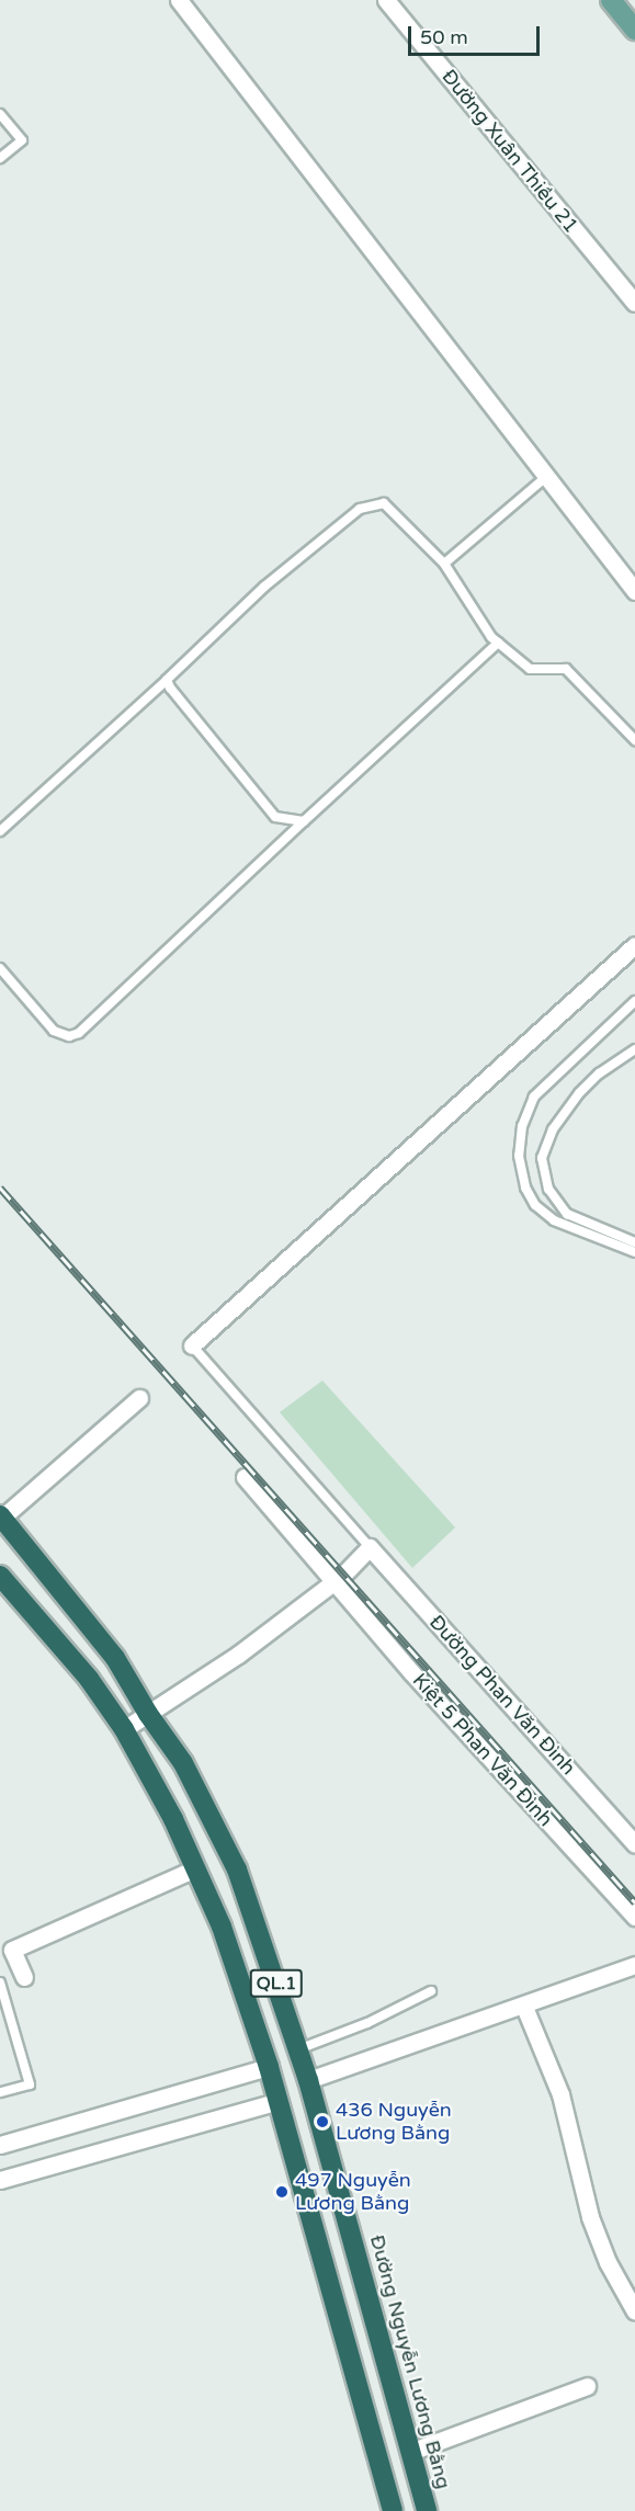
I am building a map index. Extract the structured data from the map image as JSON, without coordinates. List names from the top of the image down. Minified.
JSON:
{"streets":{"highway":["QL.1","Đường Nguyễn Lương Bằng"],"street":["Đường Xuân Thiều 21","Đường Phan Văn Đình","Kiệt 5 Phan Văn Đình"]},"places":["436 Nguyễn Lương Bằng","497 Nguyễn Lương Bằng"],"scale_bar":"50 m"}
